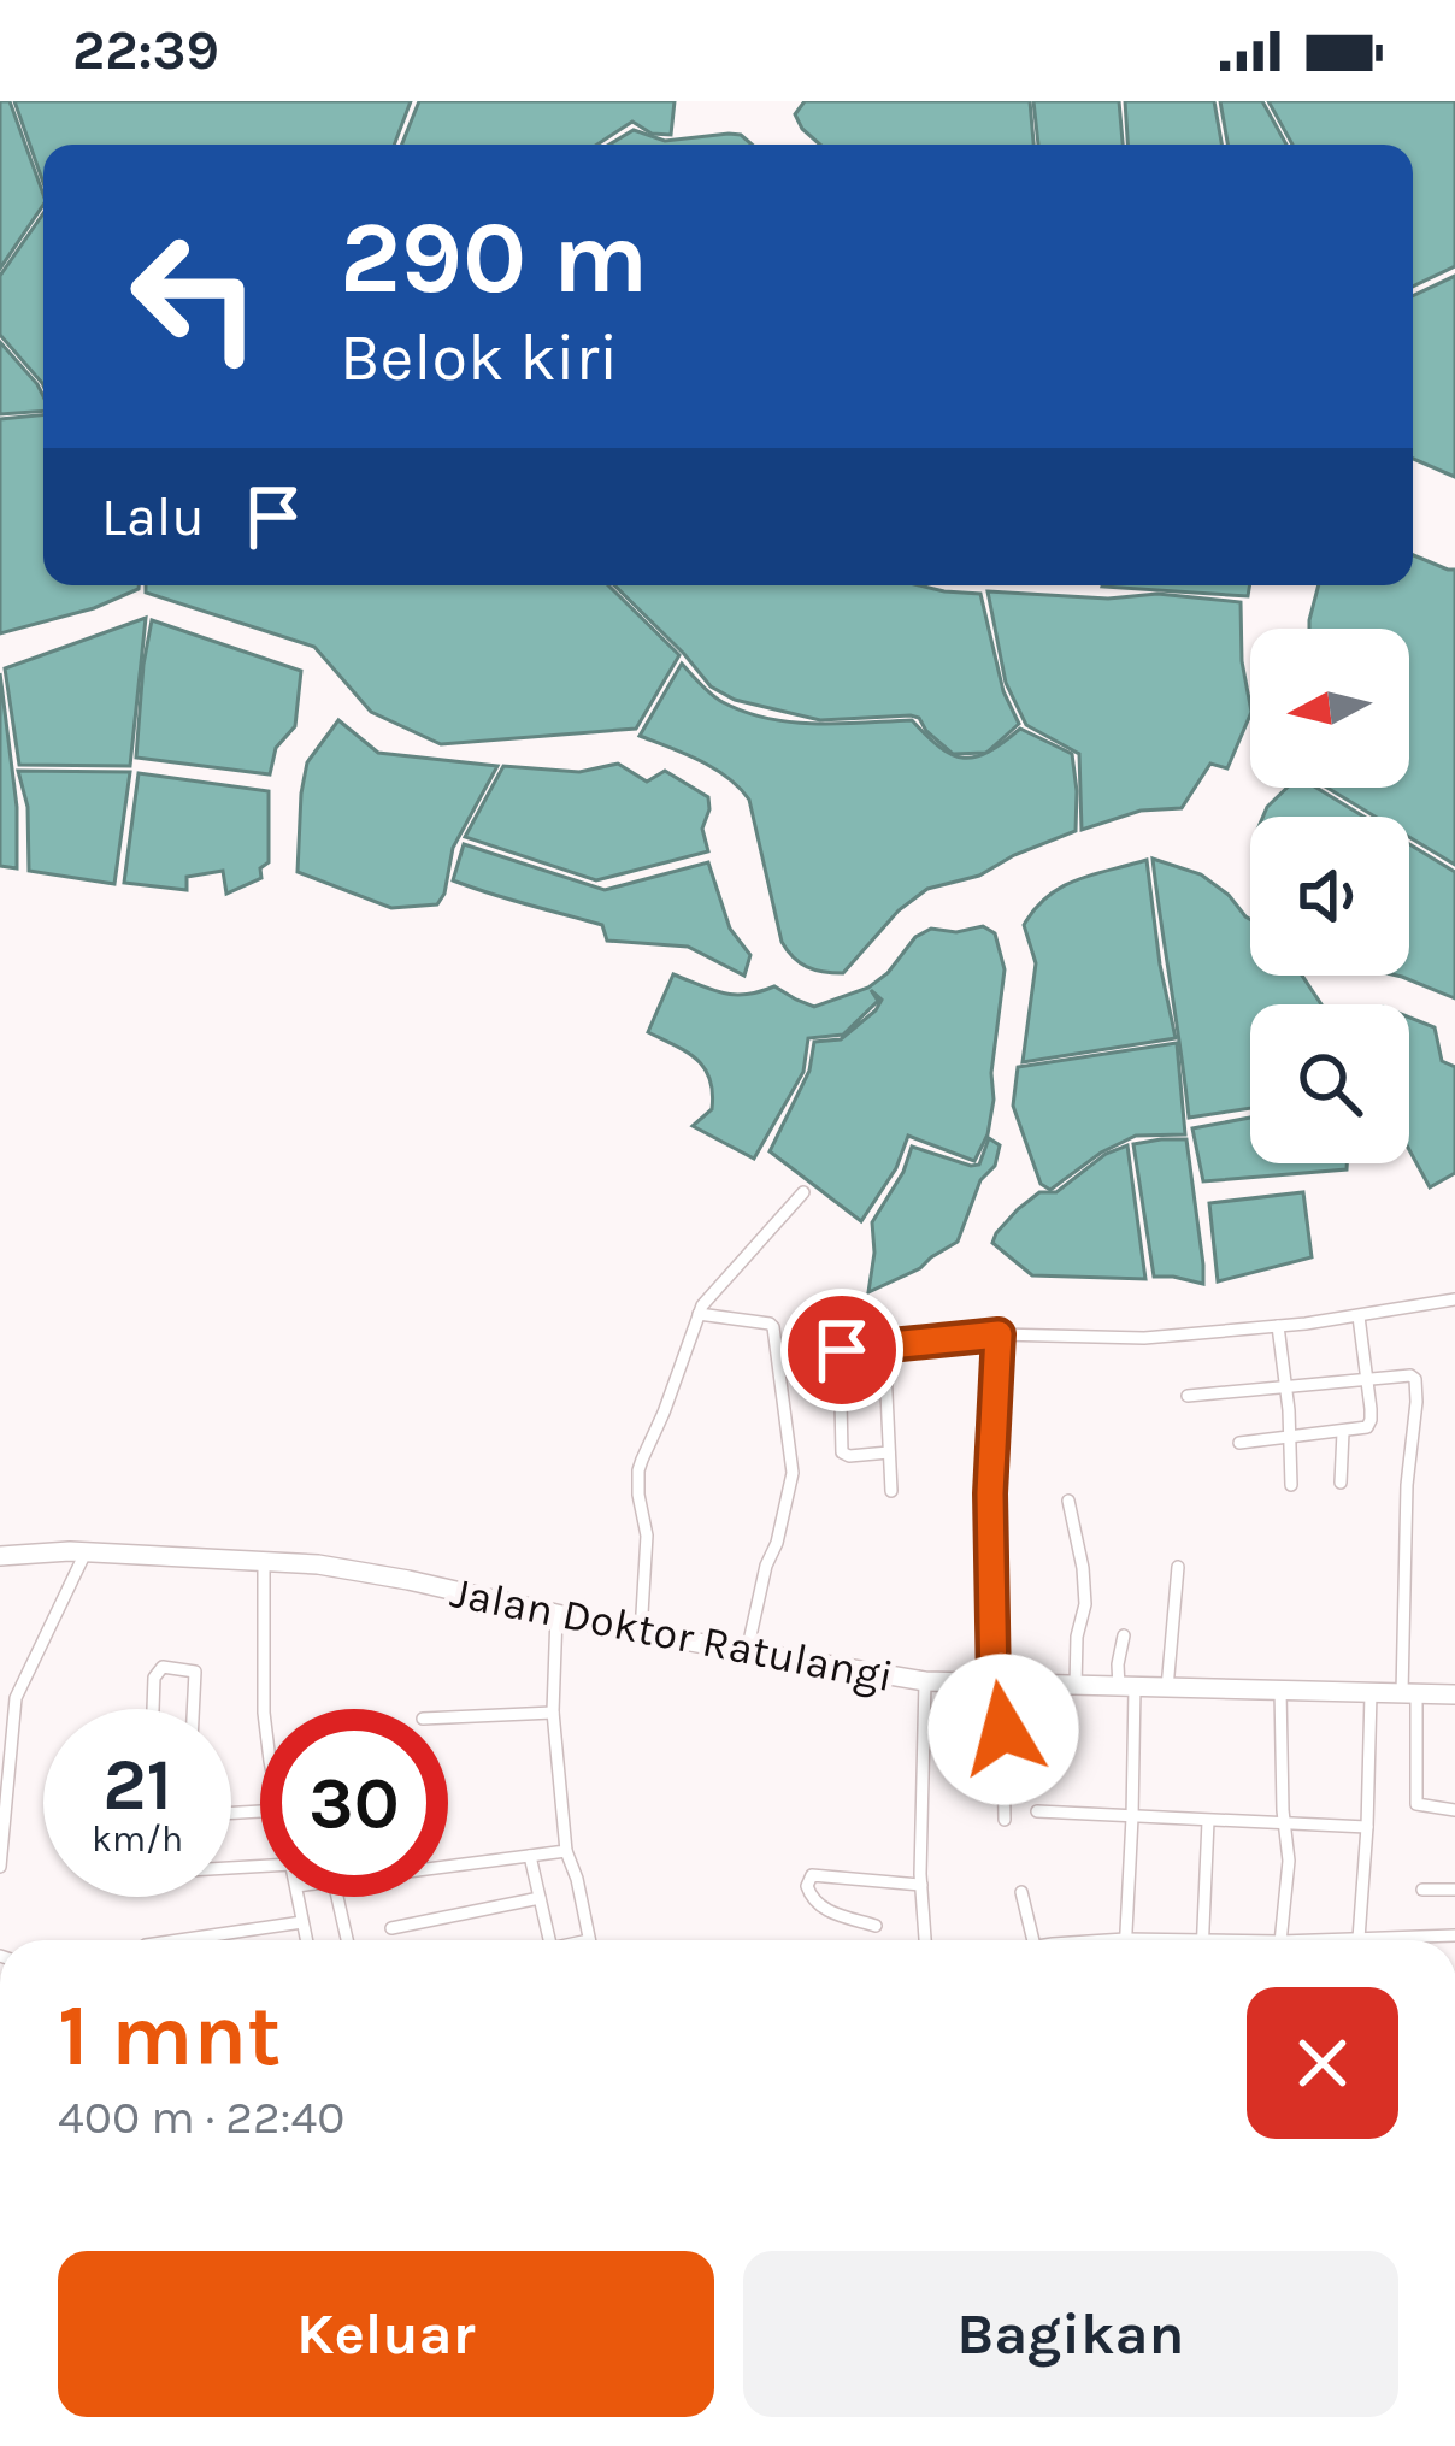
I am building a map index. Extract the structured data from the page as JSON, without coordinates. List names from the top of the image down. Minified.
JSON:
{"streets":{"highway":["Jalan Doktor Ratulangi"]},"north":"left","page":{"status":"22:39","turn":["290 m","Belok kiri"],"then":"Lalu","speed":"21 km/h","limit":"30","heading":["1 mnt","400 m · 22:40"],"buttons":["Keluar","Bagikan"]}}
